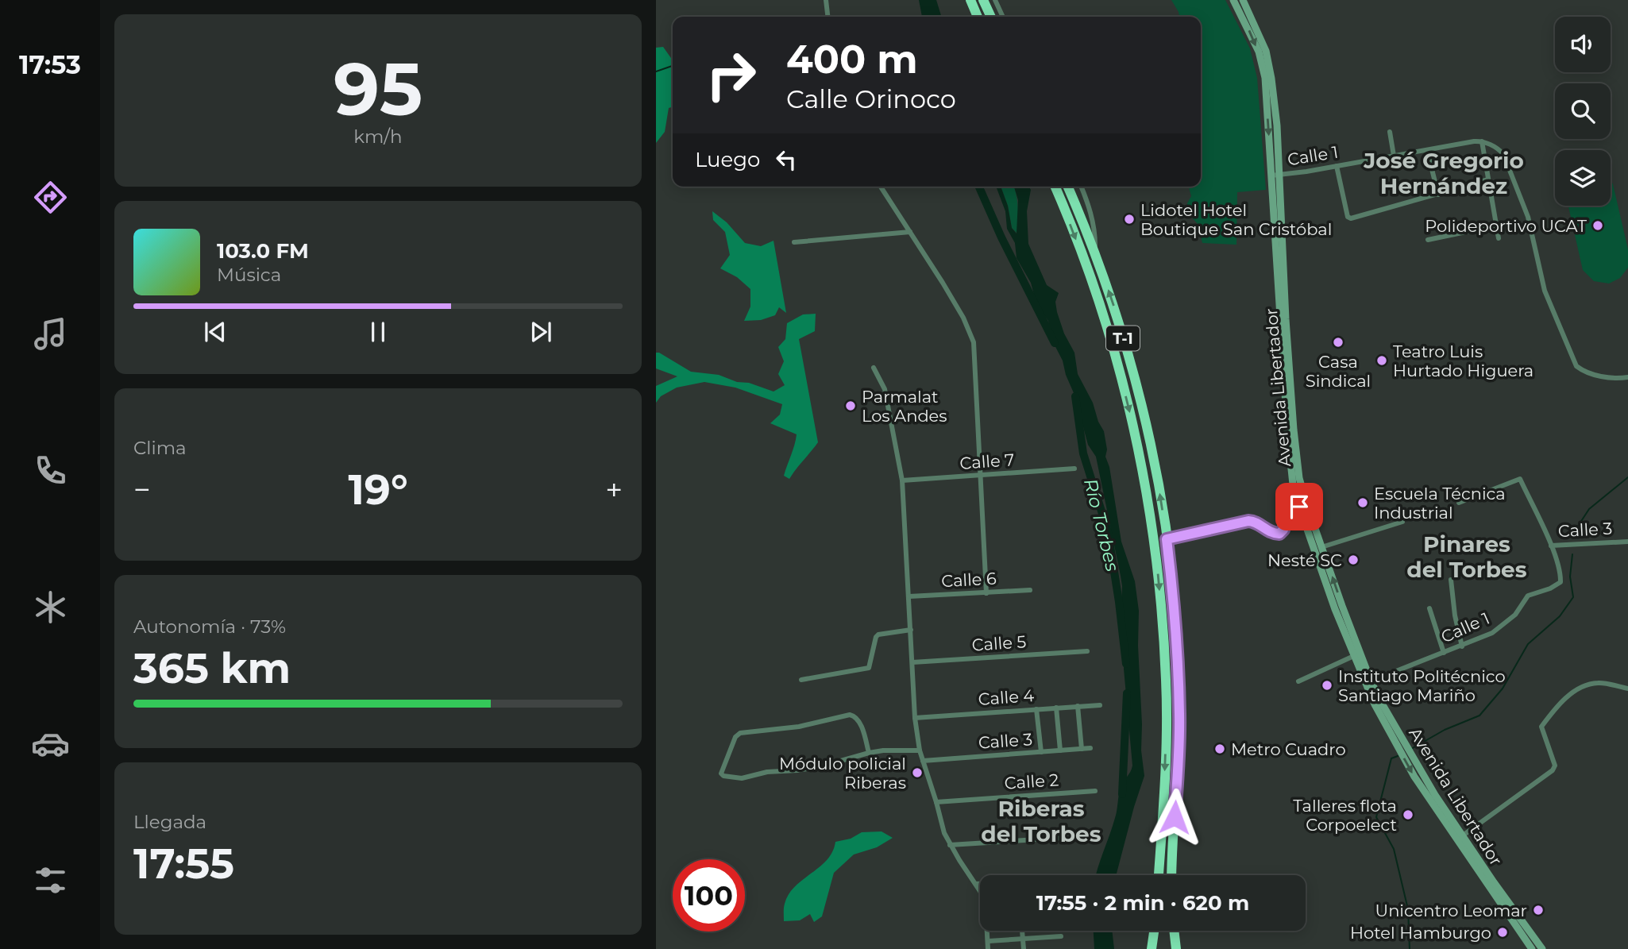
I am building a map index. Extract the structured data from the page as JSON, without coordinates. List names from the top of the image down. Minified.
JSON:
{"streets":{"highway":["T-1"],"main road":["Avenida Libertador"],"street":["Calle 1","Calle 7","Calle 3","Calle 6","Calle 5","Calle 4","Calle 2"]},"crossings":[["Calle 1","Avenida Libertador"],["Calle 1","Calle 3"]],"districts":["José Gregorio Hernández","Pinares del Torbes","Riberas del Torbes"],"water":["Río Torbes"],"places":["Lidotel Hotel Boutique San Cristóbal","Polideportivo UCAT","Casa Sindical","Teatro Luis Hurtado Higuera","Parmalat Los Andes","Escuela Técnica Industrial","Nesté SC","Instituto Politécnico Santiago Mariño","Metro Cuadro","Módulo policial Riberas","Talleres flota Corpoelect","Unicentro Leomar","Hotel Hamburgo"],"page":{"tabs":"17:53","tile":[["95","km/h"],"Clima",["Autonomía · 73%","365 km"],["Llegada","17:55"]],"turn":["400 m","Calle Orinoco"],"then":"Luego","song":["103.0 FM","Música"],"heat":["−","19°","+"],"limit":"100","trip":"17:55 · 2 min · 620 m"}}
